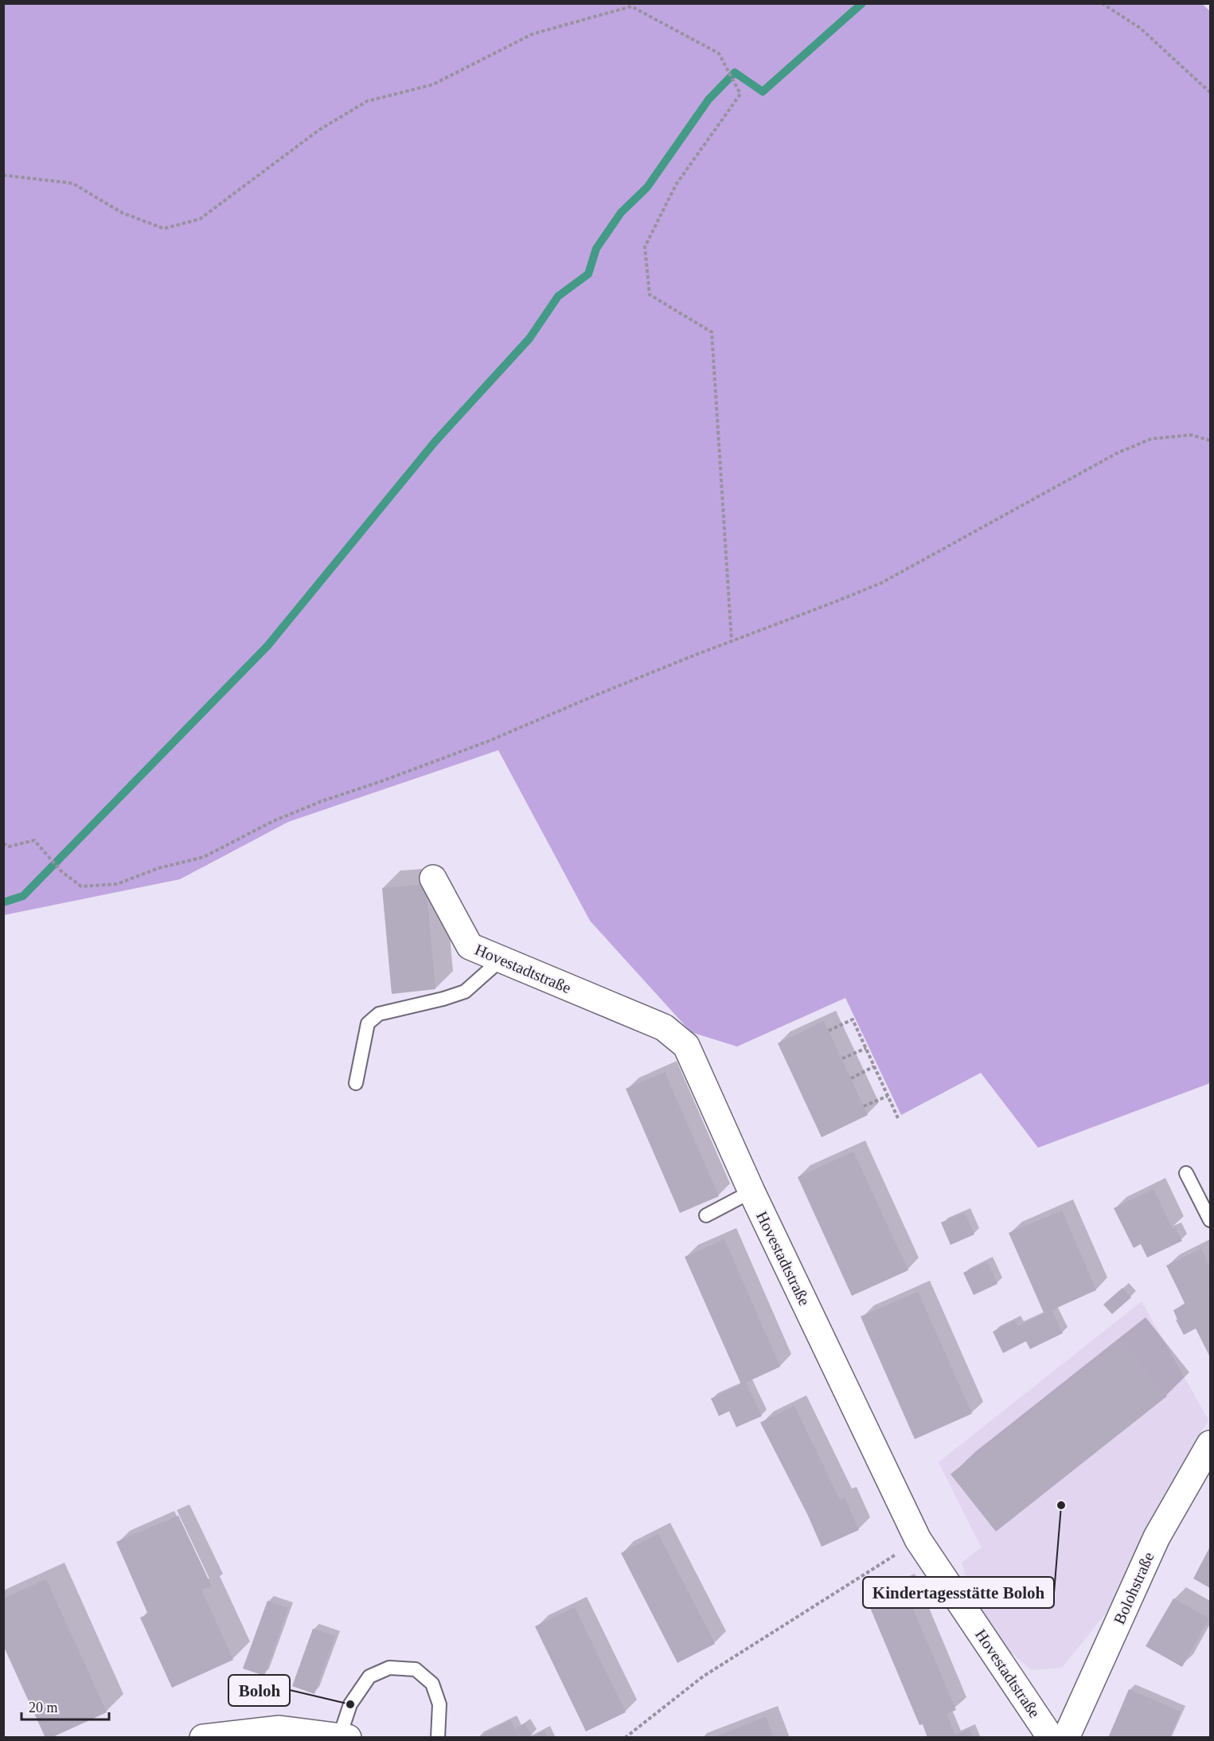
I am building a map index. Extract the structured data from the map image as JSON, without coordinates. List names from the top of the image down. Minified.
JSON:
{"streets":{"street":["Hovestadtstraße","Bolohstraße"]},"places":["Kindertagesstätte Boloh","Boloh"],"scale_bar":"20 m"}
